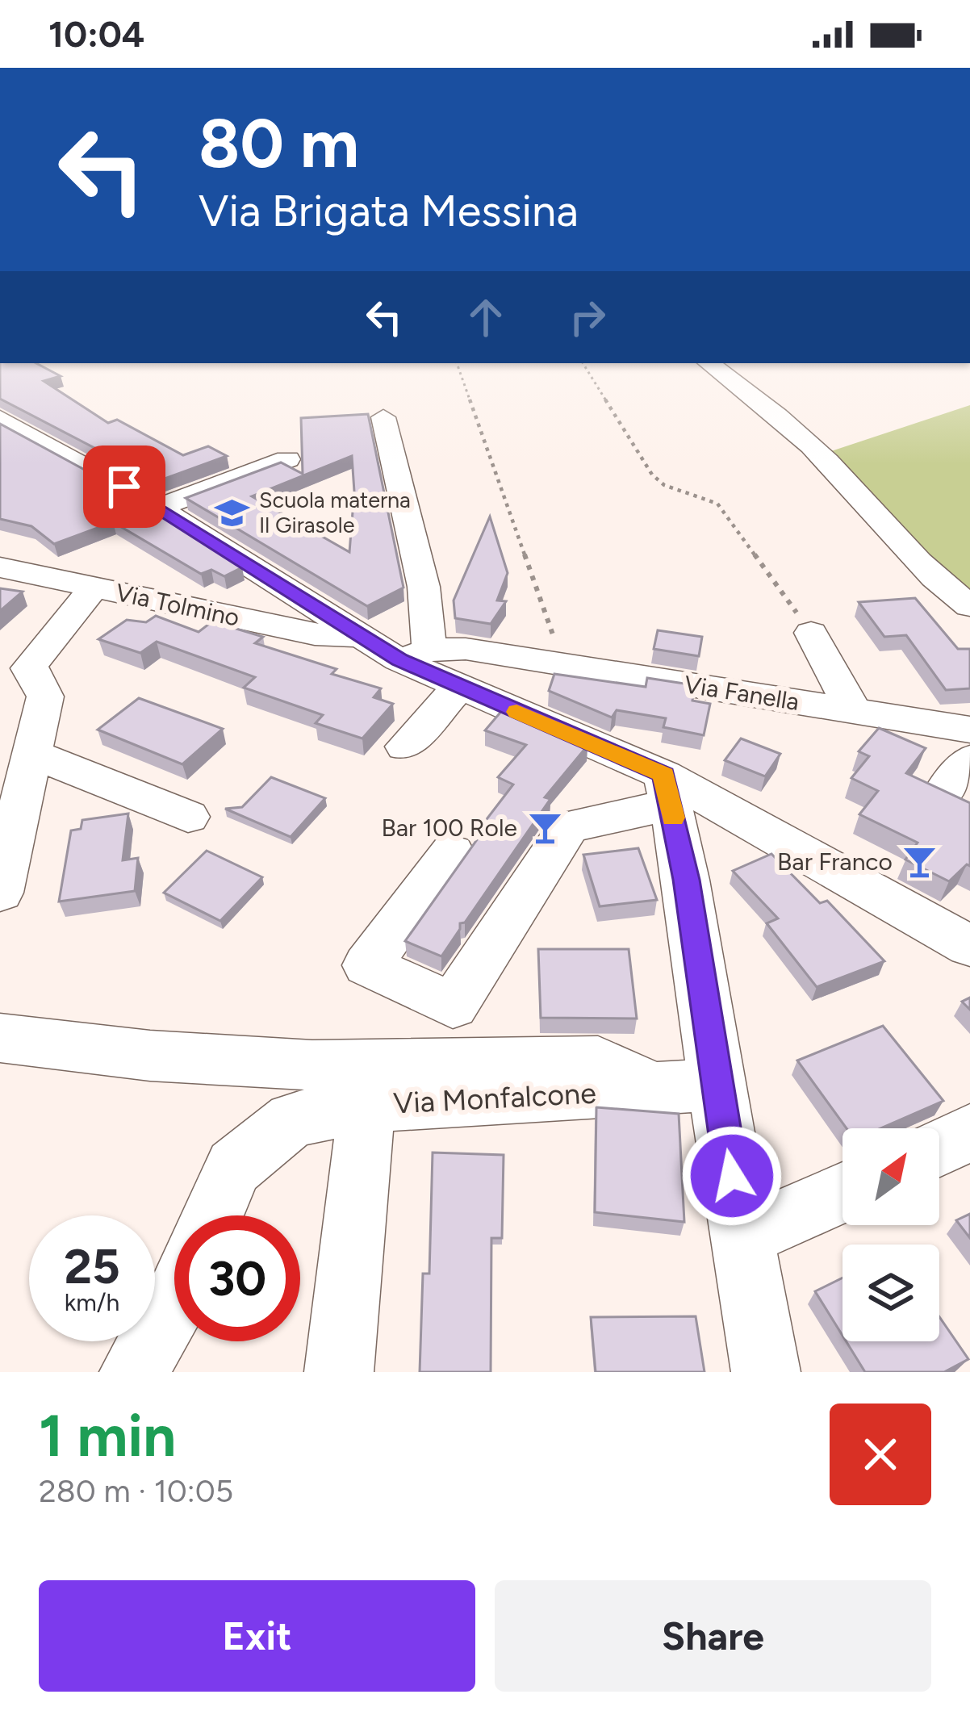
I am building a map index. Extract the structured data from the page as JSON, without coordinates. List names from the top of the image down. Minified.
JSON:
{"streets":{"street":["Via Tolmino","Via Fanella","Via Monfalcone"]},"places":{"school or university":["Scuola materna Il Girasole"],"bar":["Bar 100 Role","Bar Franco"]},"north":"top right","page":{"status":"10:04","turn":["80 m","Via Brigata Messina"],"speed":"25 km/h","limit":"30","heading":["1 min","280 m · 10:05"],"buttons":["Exit","Share"]}}
